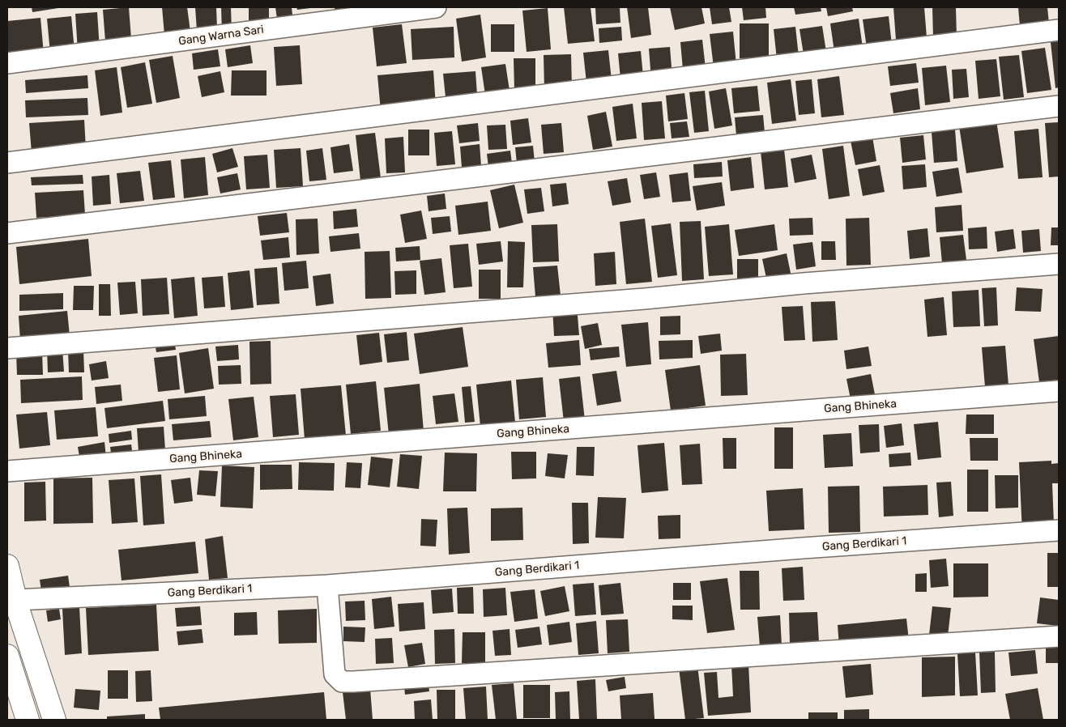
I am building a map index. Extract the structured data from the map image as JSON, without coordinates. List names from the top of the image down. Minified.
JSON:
{"streets":{"street":["Gang Warna Sari","Gang Bhineka","Gang Berdikari 1"]}}
